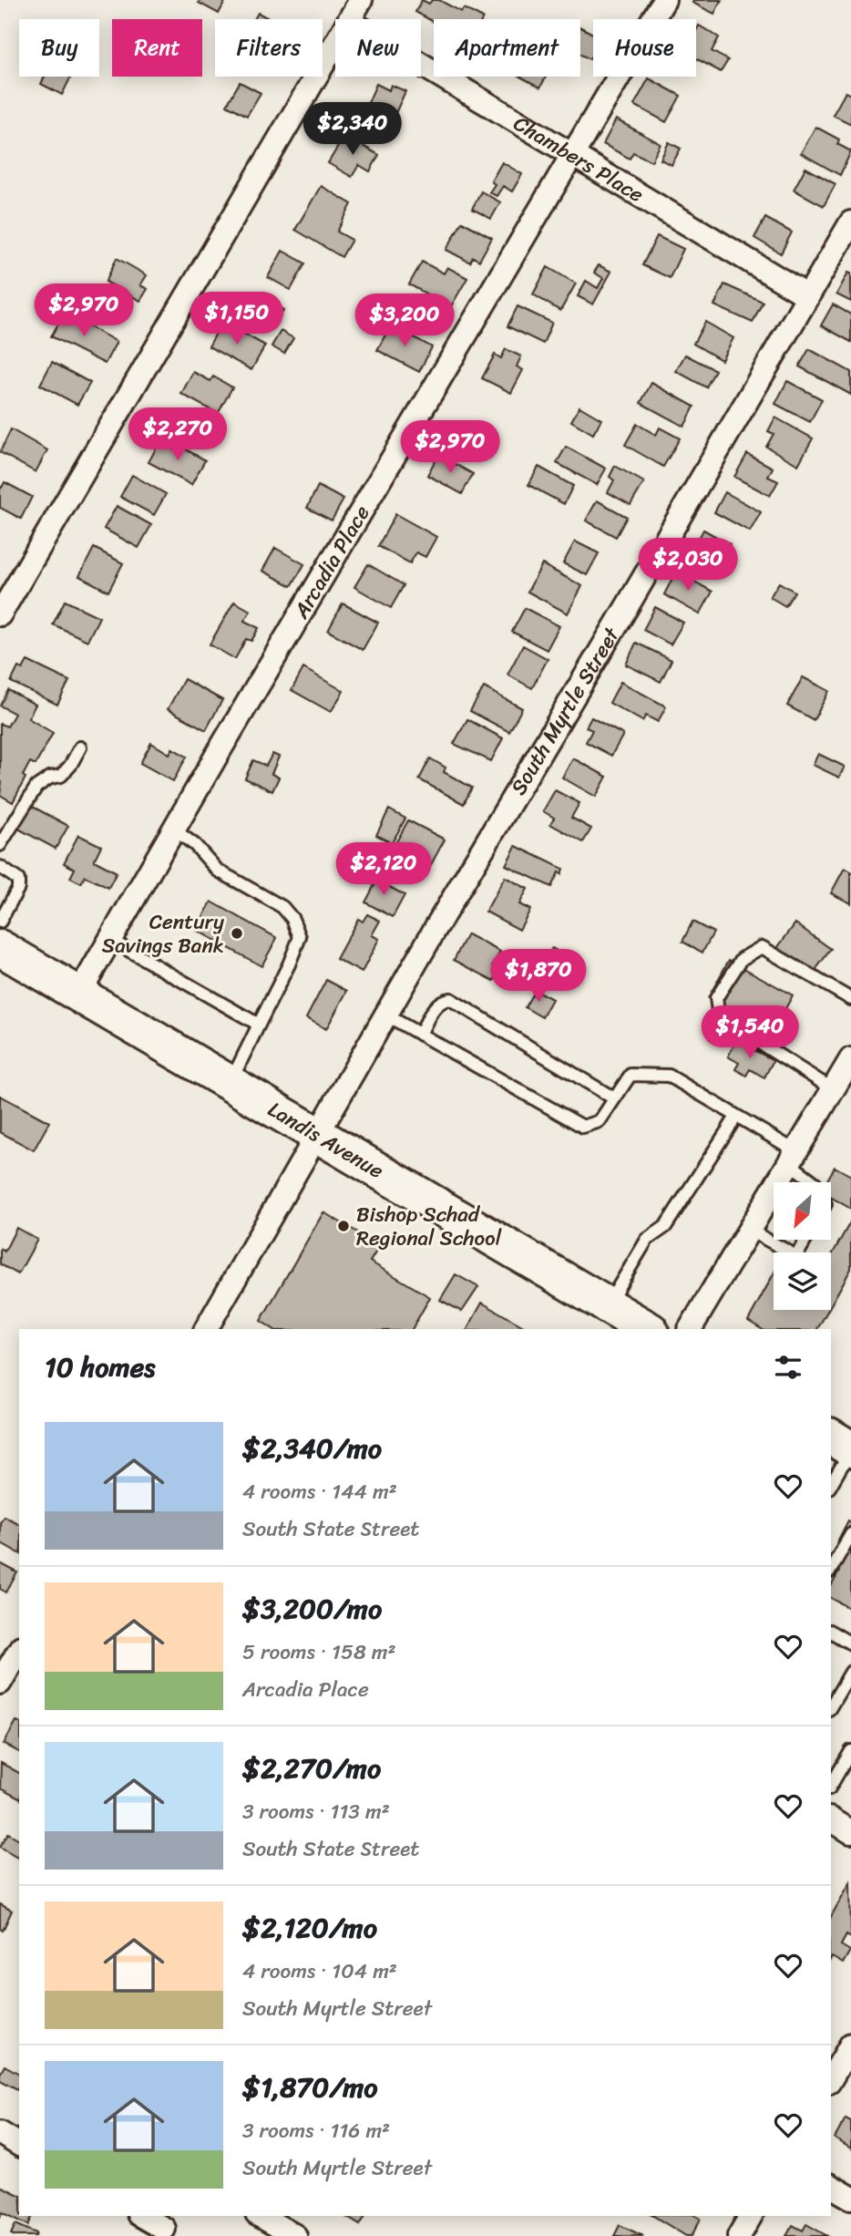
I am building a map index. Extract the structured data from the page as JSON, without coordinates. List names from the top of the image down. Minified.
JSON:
{"streets":{"main road":["Landis Avenue"],"street":["Chambers Place","Arcadia Place","South Myrtle Street"]},"crossings":[["Chambers Place","Arcadia Place"],["Chambers Place","South Myrtle Street"],["Arcadia Place","Landis Avenue"],["South Myrtle Street","Landis Avenue"]],"places":["Century Savings Bank","Bishop Schad Regional School"],"north":"bottom left","page":{"chip":["Buy","Rent","Filters","New","Apartment","House"],"price":["$2,340","$2,970","$1,150","$3,200","$2,270","$2,970","$2,030","$2,120","$1,870","$1,540"],"heading":"10 homes","list":[{"name":"$2,340/mo","note":"4 rooms · 144 m² · South State Street"},{"name":"$3,200/mo","note":"5 rooms · 158 m² · Arcadia Place"},{"name":"$2,270/mo","note":"3 rooms · 113 m² · South State Street"},{"name":"$2,120/mo","note":"4 rooms · 104 m² · South Myrtle Street"},{"name":"$1,870/mo","note":"3 rooms · 116 m² · South Myrtle Street"}]}}
